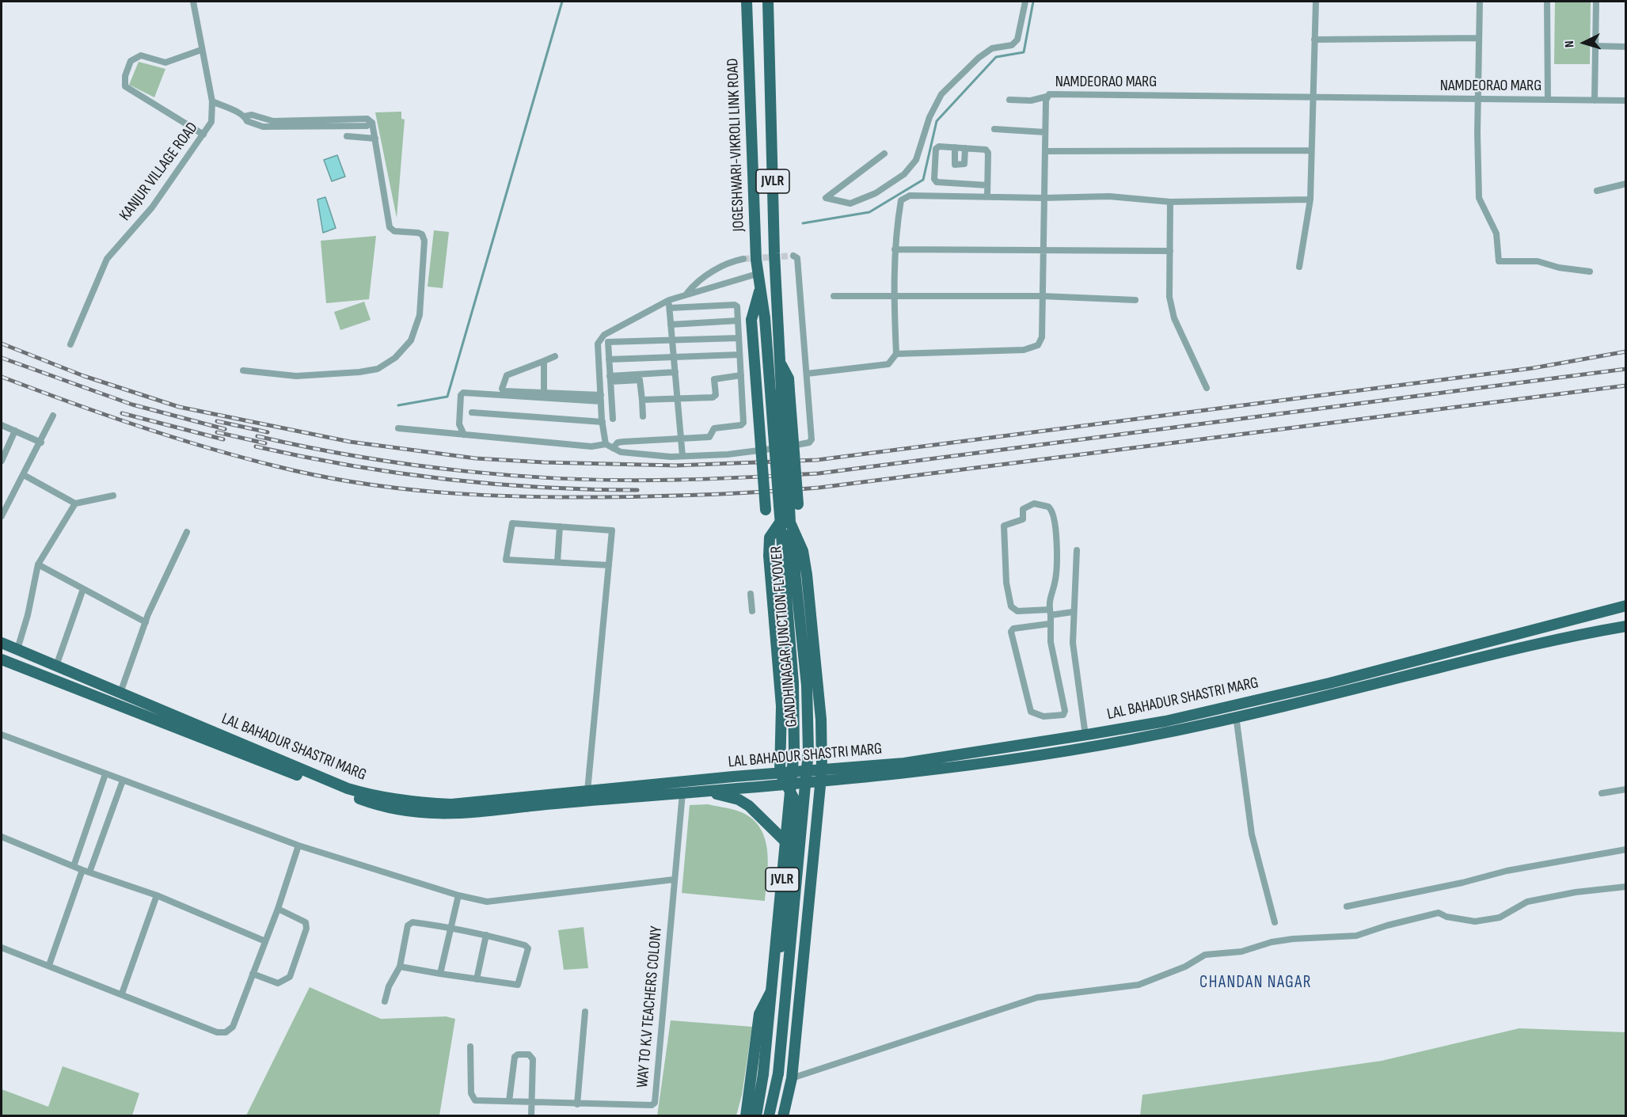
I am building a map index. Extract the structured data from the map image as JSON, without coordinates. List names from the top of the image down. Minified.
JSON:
{"streets":{"main road":["JOGESHWARI-VIKROLI LINK ROAD","JVLR","GANDHINAGAR JUNCTION FLYOVER","LAL BAHADUR SHASTRI MARG"],"street":["NAMDEORAO MARG","KANJUR VILLAGE ROAD","WAY TO K.V TEACHERS COLONY"]},"crossings":[["JOGESHWARI-VIKROLI LINK ROAD","JVLR"],["JVLR","GANDHINAGAR JUNCTION FLYOVER"],["LAL BAHADUR SHASTRI MARG","WAY TO K.V TEACHERS COLONY"]],"districts":["CHANDAN NAGAR"],"north":"left"}
